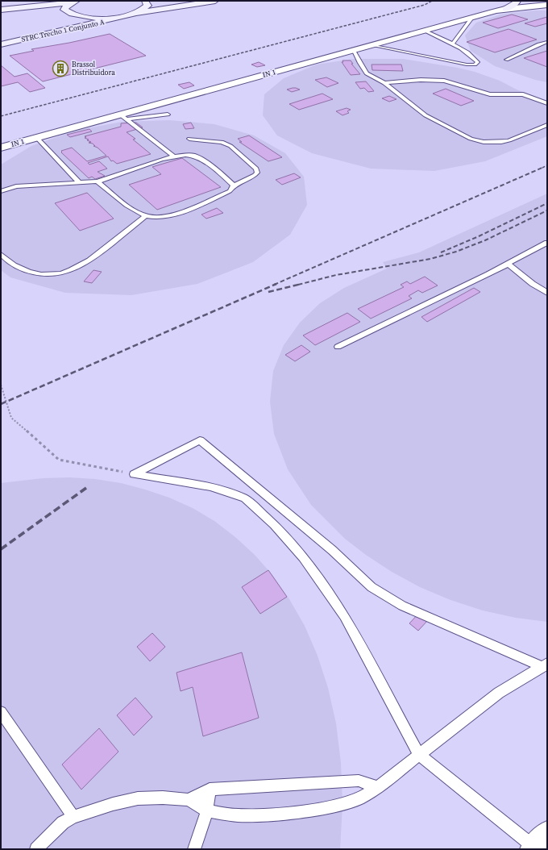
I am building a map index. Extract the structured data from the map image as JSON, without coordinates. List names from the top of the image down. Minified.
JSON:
{"streets":{"main road":["STRC Trecho 1 Conjunto A"],"street":["IN 1"]},"places":{"building":["Brassol Distribuidora"]}}
